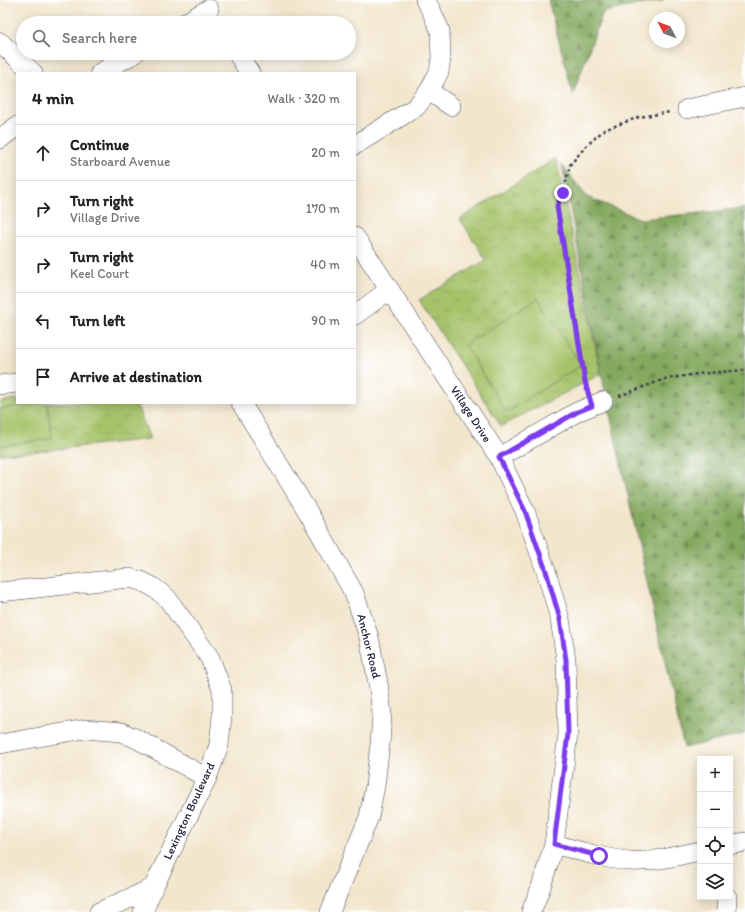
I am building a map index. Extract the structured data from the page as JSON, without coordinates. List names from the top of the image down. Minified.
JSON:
{"streets":{"street":["Village Drive","Anchor Road","Lexington Boulevard"]},"north":"top left","page":{"search":"Search here","heading":["4 min","Walk · 320 m"],"list":[["Continue","Starboard Avenue","20 m"],["Turn right","Village Drive","170 m"],["Turn right","Keel Court","40 m"],["Turn left","90 m"],"Arrive at destination"],"map_buttons":["+","−"]}}
